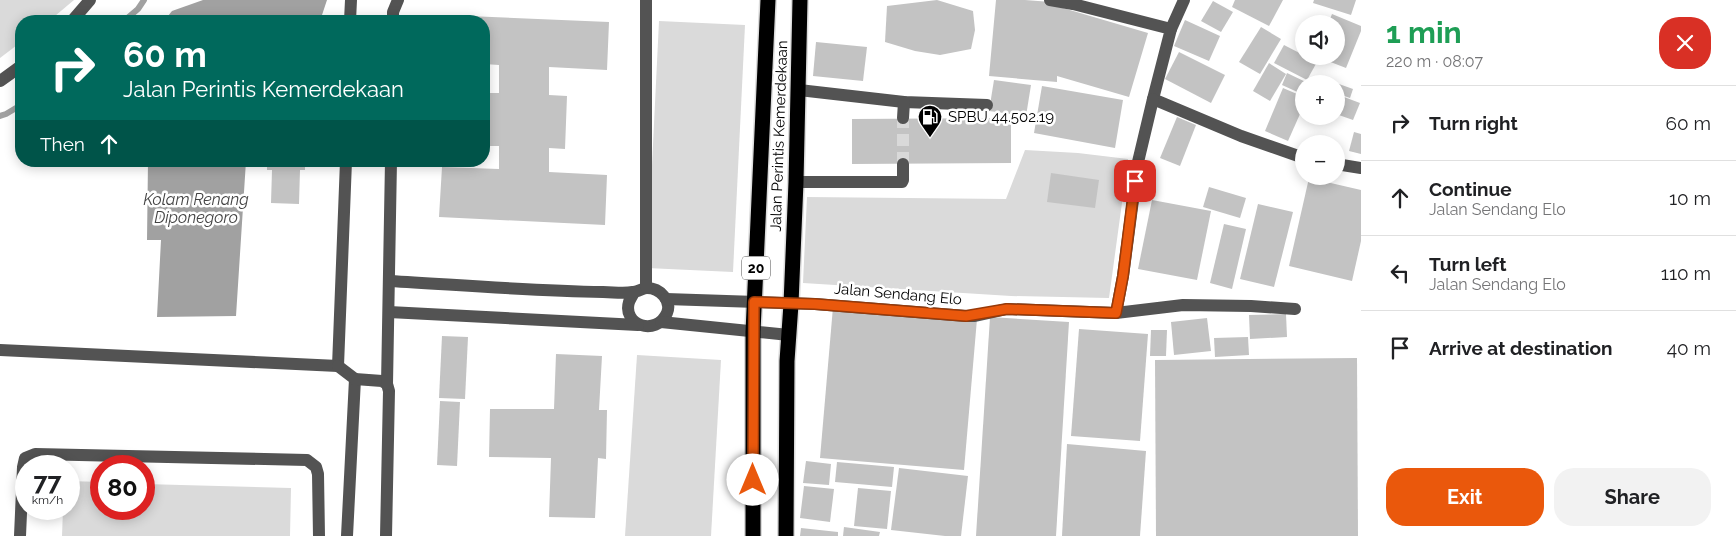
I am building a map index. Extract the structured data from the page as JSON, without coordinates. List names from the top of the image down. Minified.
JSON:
{"streets":{"highway":["Jalan Perintis Kemerdekaan","20"],"street":["Jalan Sendang Elo"]},"crossings":[["Jalan Perintis Kemerdekaan","Jalan Sendang Elo"]],"water":["Kolam Renang Diponegoro"],"places":{"fuel station":["SPBU 44.502.19"]},"page":{"heading":["1 min","220 m · 08:07"],"map_buttons":["+","−"],"turn":["60 m","Jalan Perintis Kemerdekaan"],"list":[{"name":"Turn right","value":"60 m"},{"name":"Continue","note":"Jalan Sendang Elo","value":"10 m"},{"name":"Turn left","note":"Jalan Sendang Elo","value":"110 m"},{"name":"Arrive at destination","value":"40 m"}],"then":"Then","speed":"77 km/h","limit":"80","buttons":["Exit","Share"]}}
